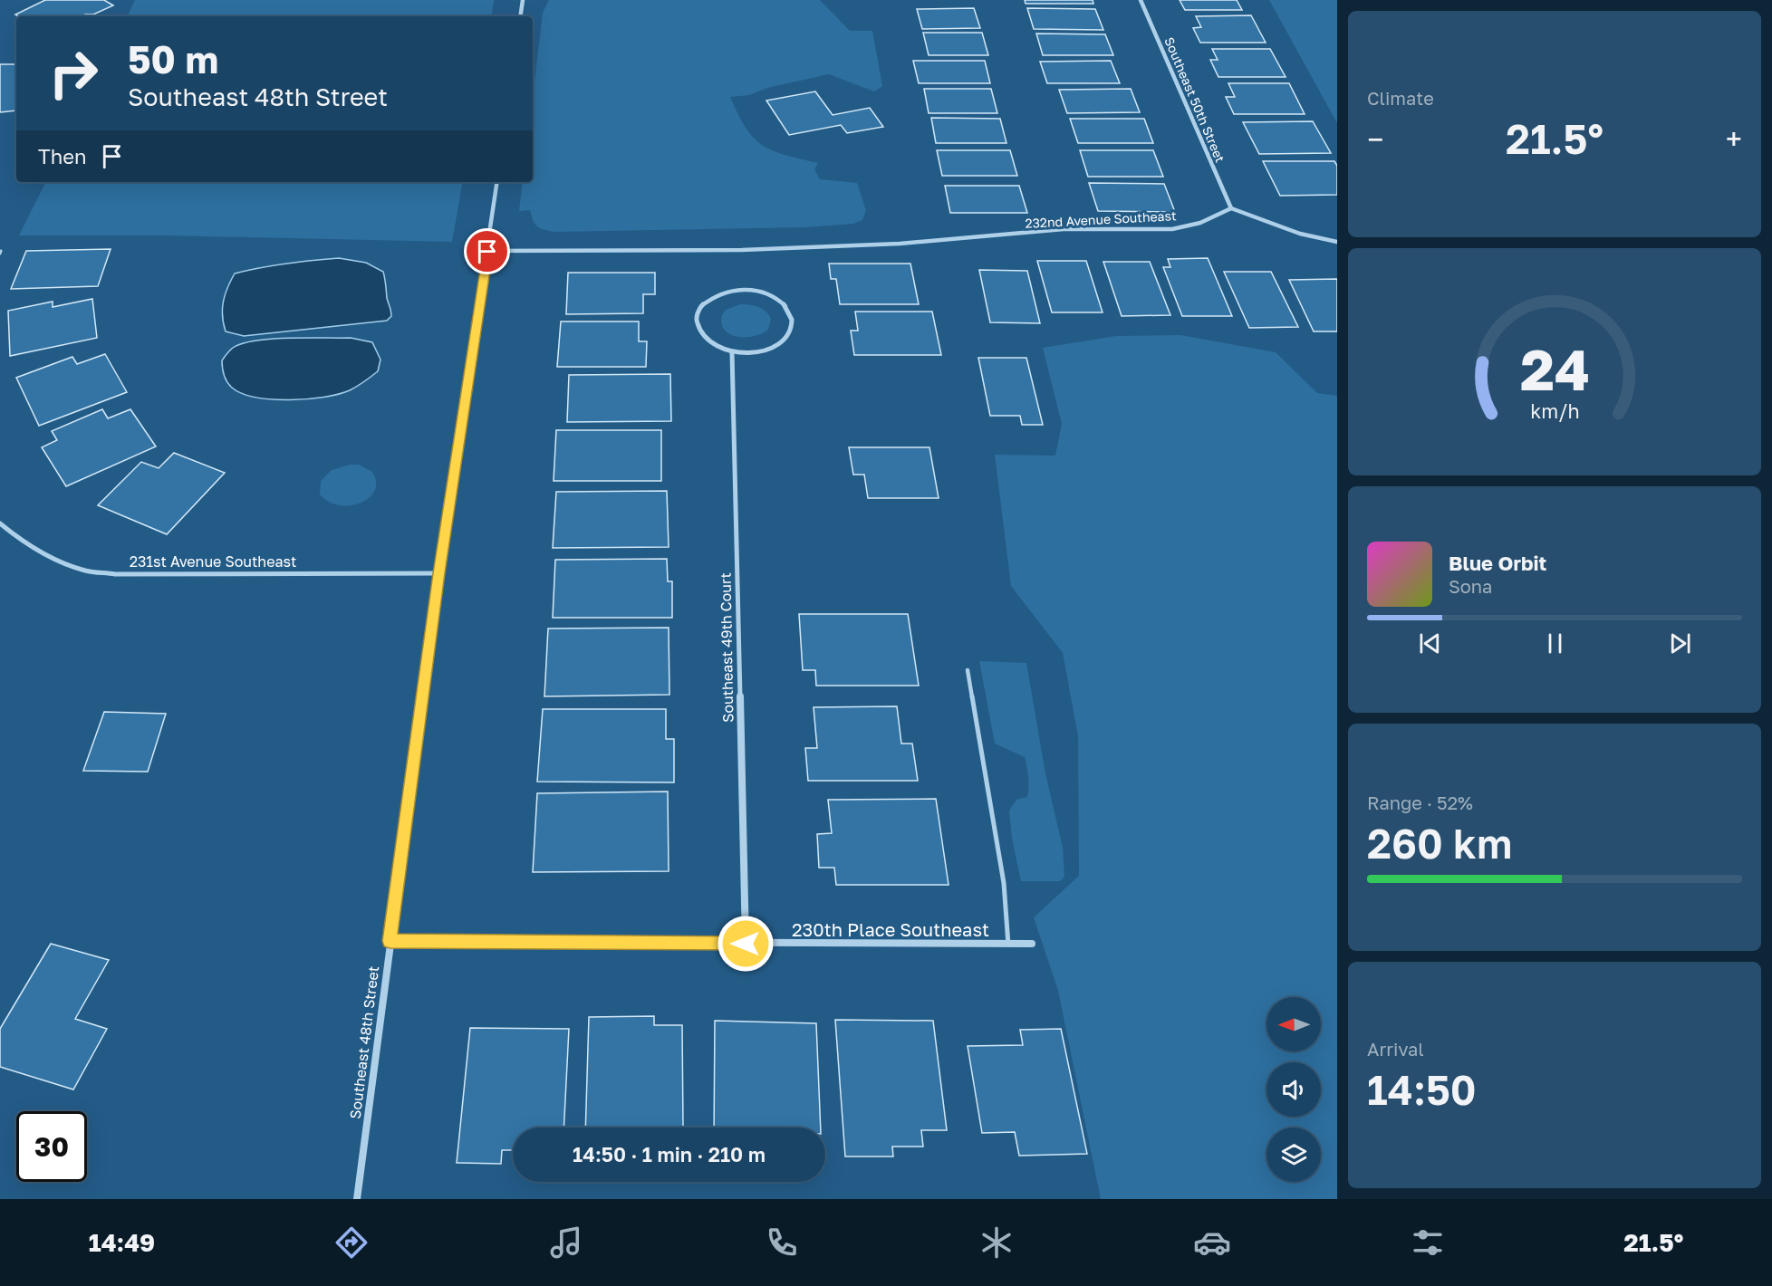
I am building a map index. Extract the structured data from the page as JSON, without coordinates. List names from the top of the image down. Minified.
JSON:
{"streets":{"street":["Southeast 50th Street","232nd Avenue Southeast","231st Avenue Southeast","Southeast 49th Court","230th Place Southeast","Southeast 48th Street"]},"crossings":[["Southeast 50th Street","232nd Avenue Southeast"],["232nd Avenue Southeast","Southeast 48th Street"],["231st Avenue Southeast","Southeast 48th Street"],["Southeast 49th Court","230th Place Southeast"],["230th Place Southeast","Southeast 48th Street"]],"north":"left","page":{"tile":["Climate",["Range · 52%","260 km"],["Arrival","14:50"]],"turn":["50 m","Southeast 48th Street"],"heat":["−","21.5°","+"],"then":"Then","song":["Blue Orbit","Sona"],"limit":"30","trip":"14:50 · 1 min · 210 m","tabs":["14:49","21.5°"],"gauge":["24","km/h"]}}
